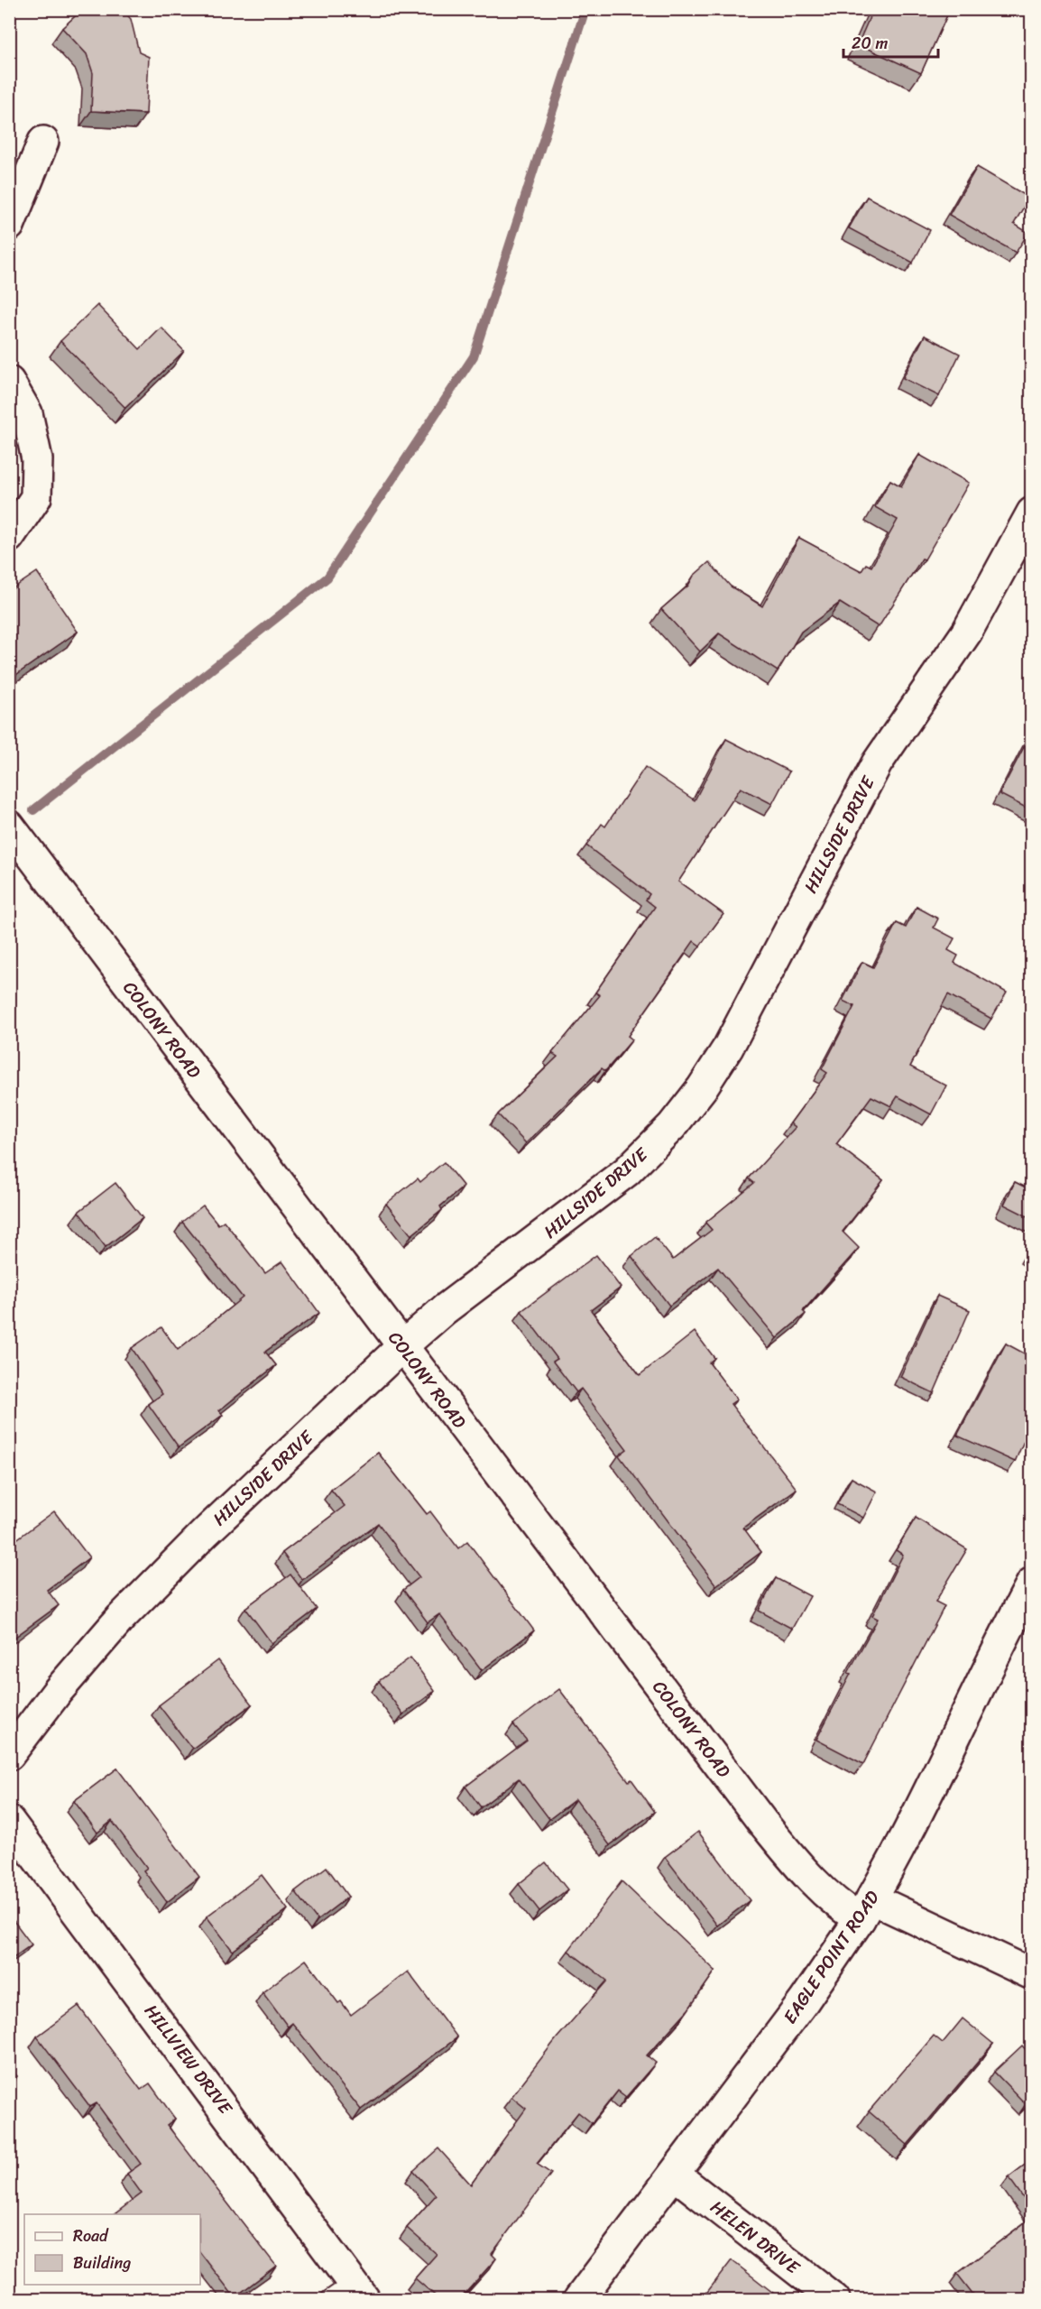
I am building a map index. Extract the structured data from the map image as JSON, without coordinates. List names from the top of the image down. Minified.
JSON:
{"streets":{"street":["HILLSIDE DRIVE","COLONY ROAD","EAGLE POINT ROAD","HILLVIEW DRIVE","HELEN DRIVE"]},"crossings":[["HILLSIDE DRIVE","COLONY ROAD"],["COLONY ROAD","EAGLE POINT ROAD"],["EAGLE POINT ROAD","HELEN DRIVE"]],"legend":["Road","Building"],"scale_bar":"20 m"}
